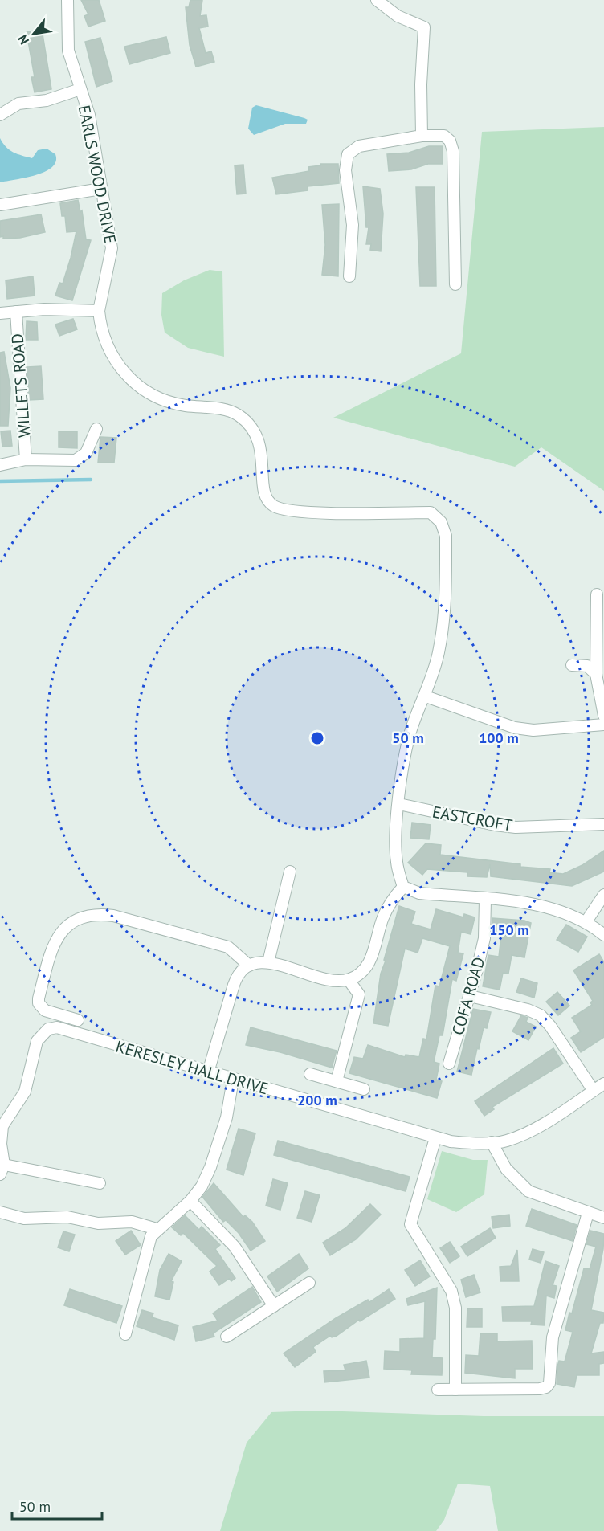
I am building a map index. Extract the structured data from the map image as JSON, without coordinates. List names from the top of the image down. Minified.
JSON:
{"streets":{"street":["EARLS WOOD DRIVE","WILLETS ROAD","EASTCROFT","COFA ROAD","KERESLEY HALL DRIVE"]},"crossings":[["EARLS WOOD DRIVE","EASTCROFT"]],"scale_bar":"50 m","north":"bottom left","rings":["50 m","100 m","150 m","200 m"]}
